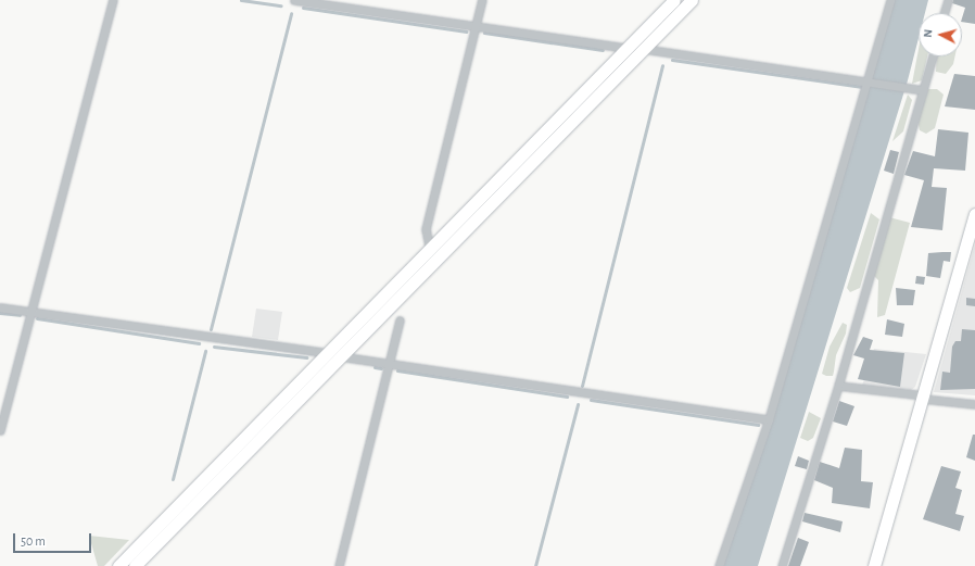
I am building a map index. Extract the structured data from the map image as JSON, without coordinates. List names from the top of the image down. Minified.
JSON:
{"scale_bar":"50 m","north":"left"}
